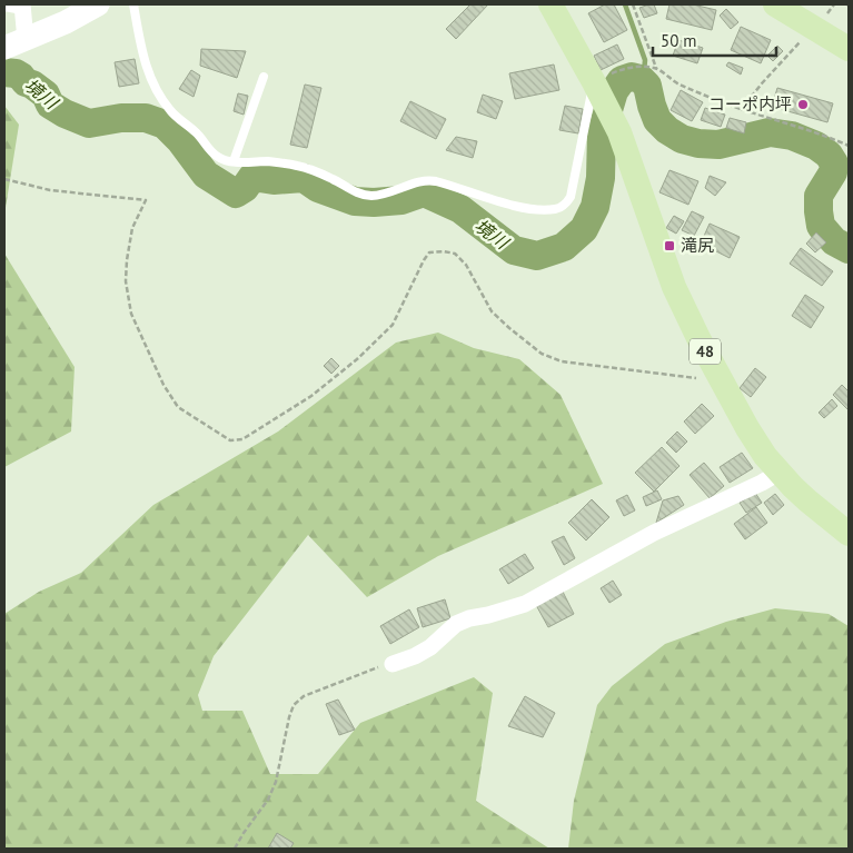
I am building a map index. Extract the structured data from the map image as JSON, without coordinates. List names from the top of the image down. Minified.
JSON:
{"streets":{"main road":["48"]},"water":["境川"],"places":{"other":["コーポ内坪"],"transit":["滝尻"]},"scale_bar":"50 m"}
